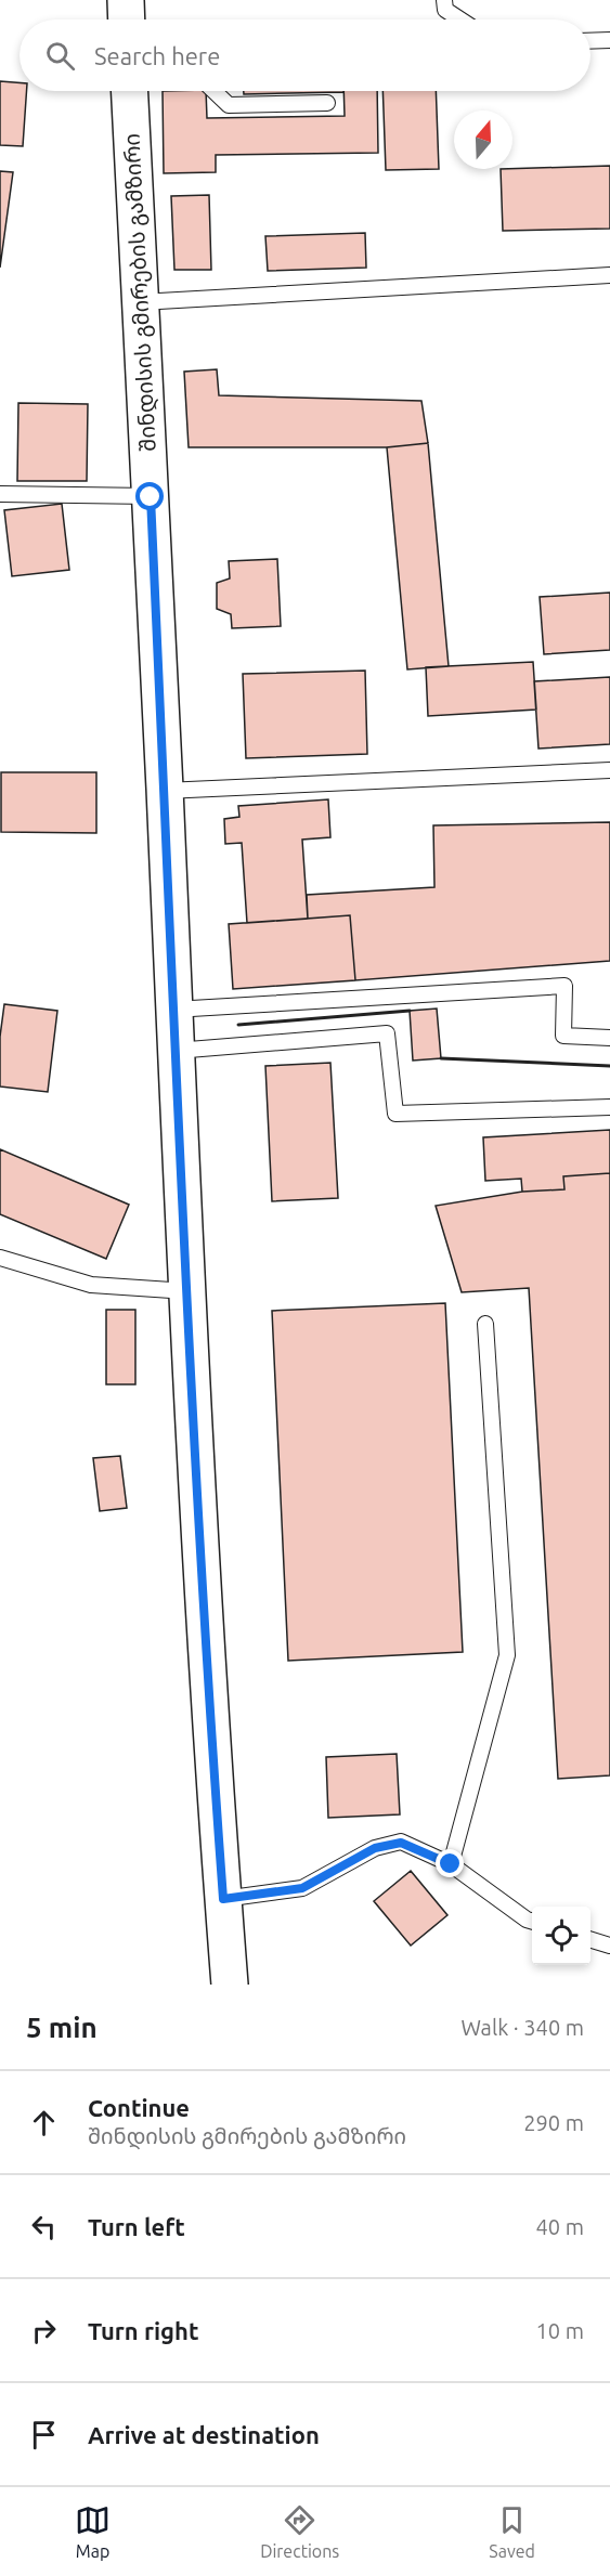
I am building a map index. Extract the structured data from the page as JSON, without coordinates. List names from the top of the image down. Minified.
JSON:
{"streets":{"main road":["შინდისის გმირების გამზირი"]},"north":"top","page":{"search":"Search here","heading":["5 min","Walk · 340 m"],"list":[["Continue","შინდისის გმირების გამზირი","290 m"],["Turn left","40 m"],["Turn right","10 m"],"Arrive at destination"],"nav":["Map","Directions","Saved"]}}
